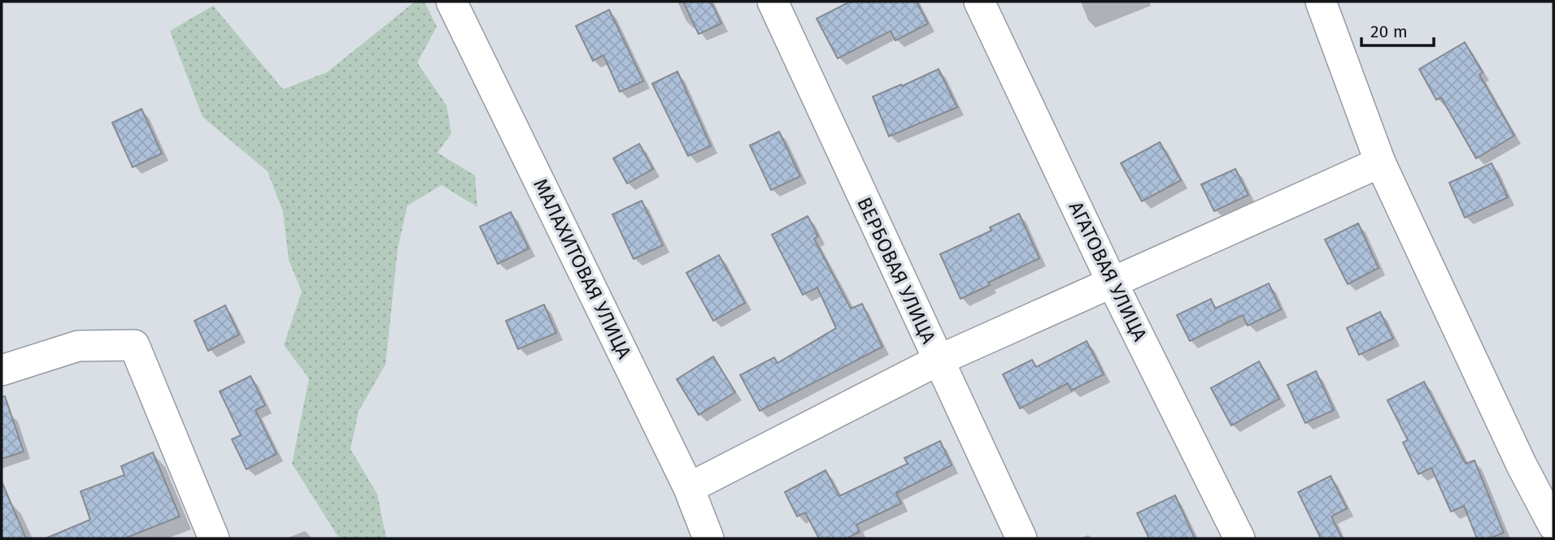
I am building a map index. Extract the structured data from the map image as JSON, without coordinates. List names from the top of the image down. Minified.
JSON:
{"streets":{"street":["МАЛАХИТОВАЯ УЛИЦА","ВЕРБОВАЯ УЛИЦА","АГАТОВАЯ УЛИЦА"]},"scale_bar":"20 m"}
